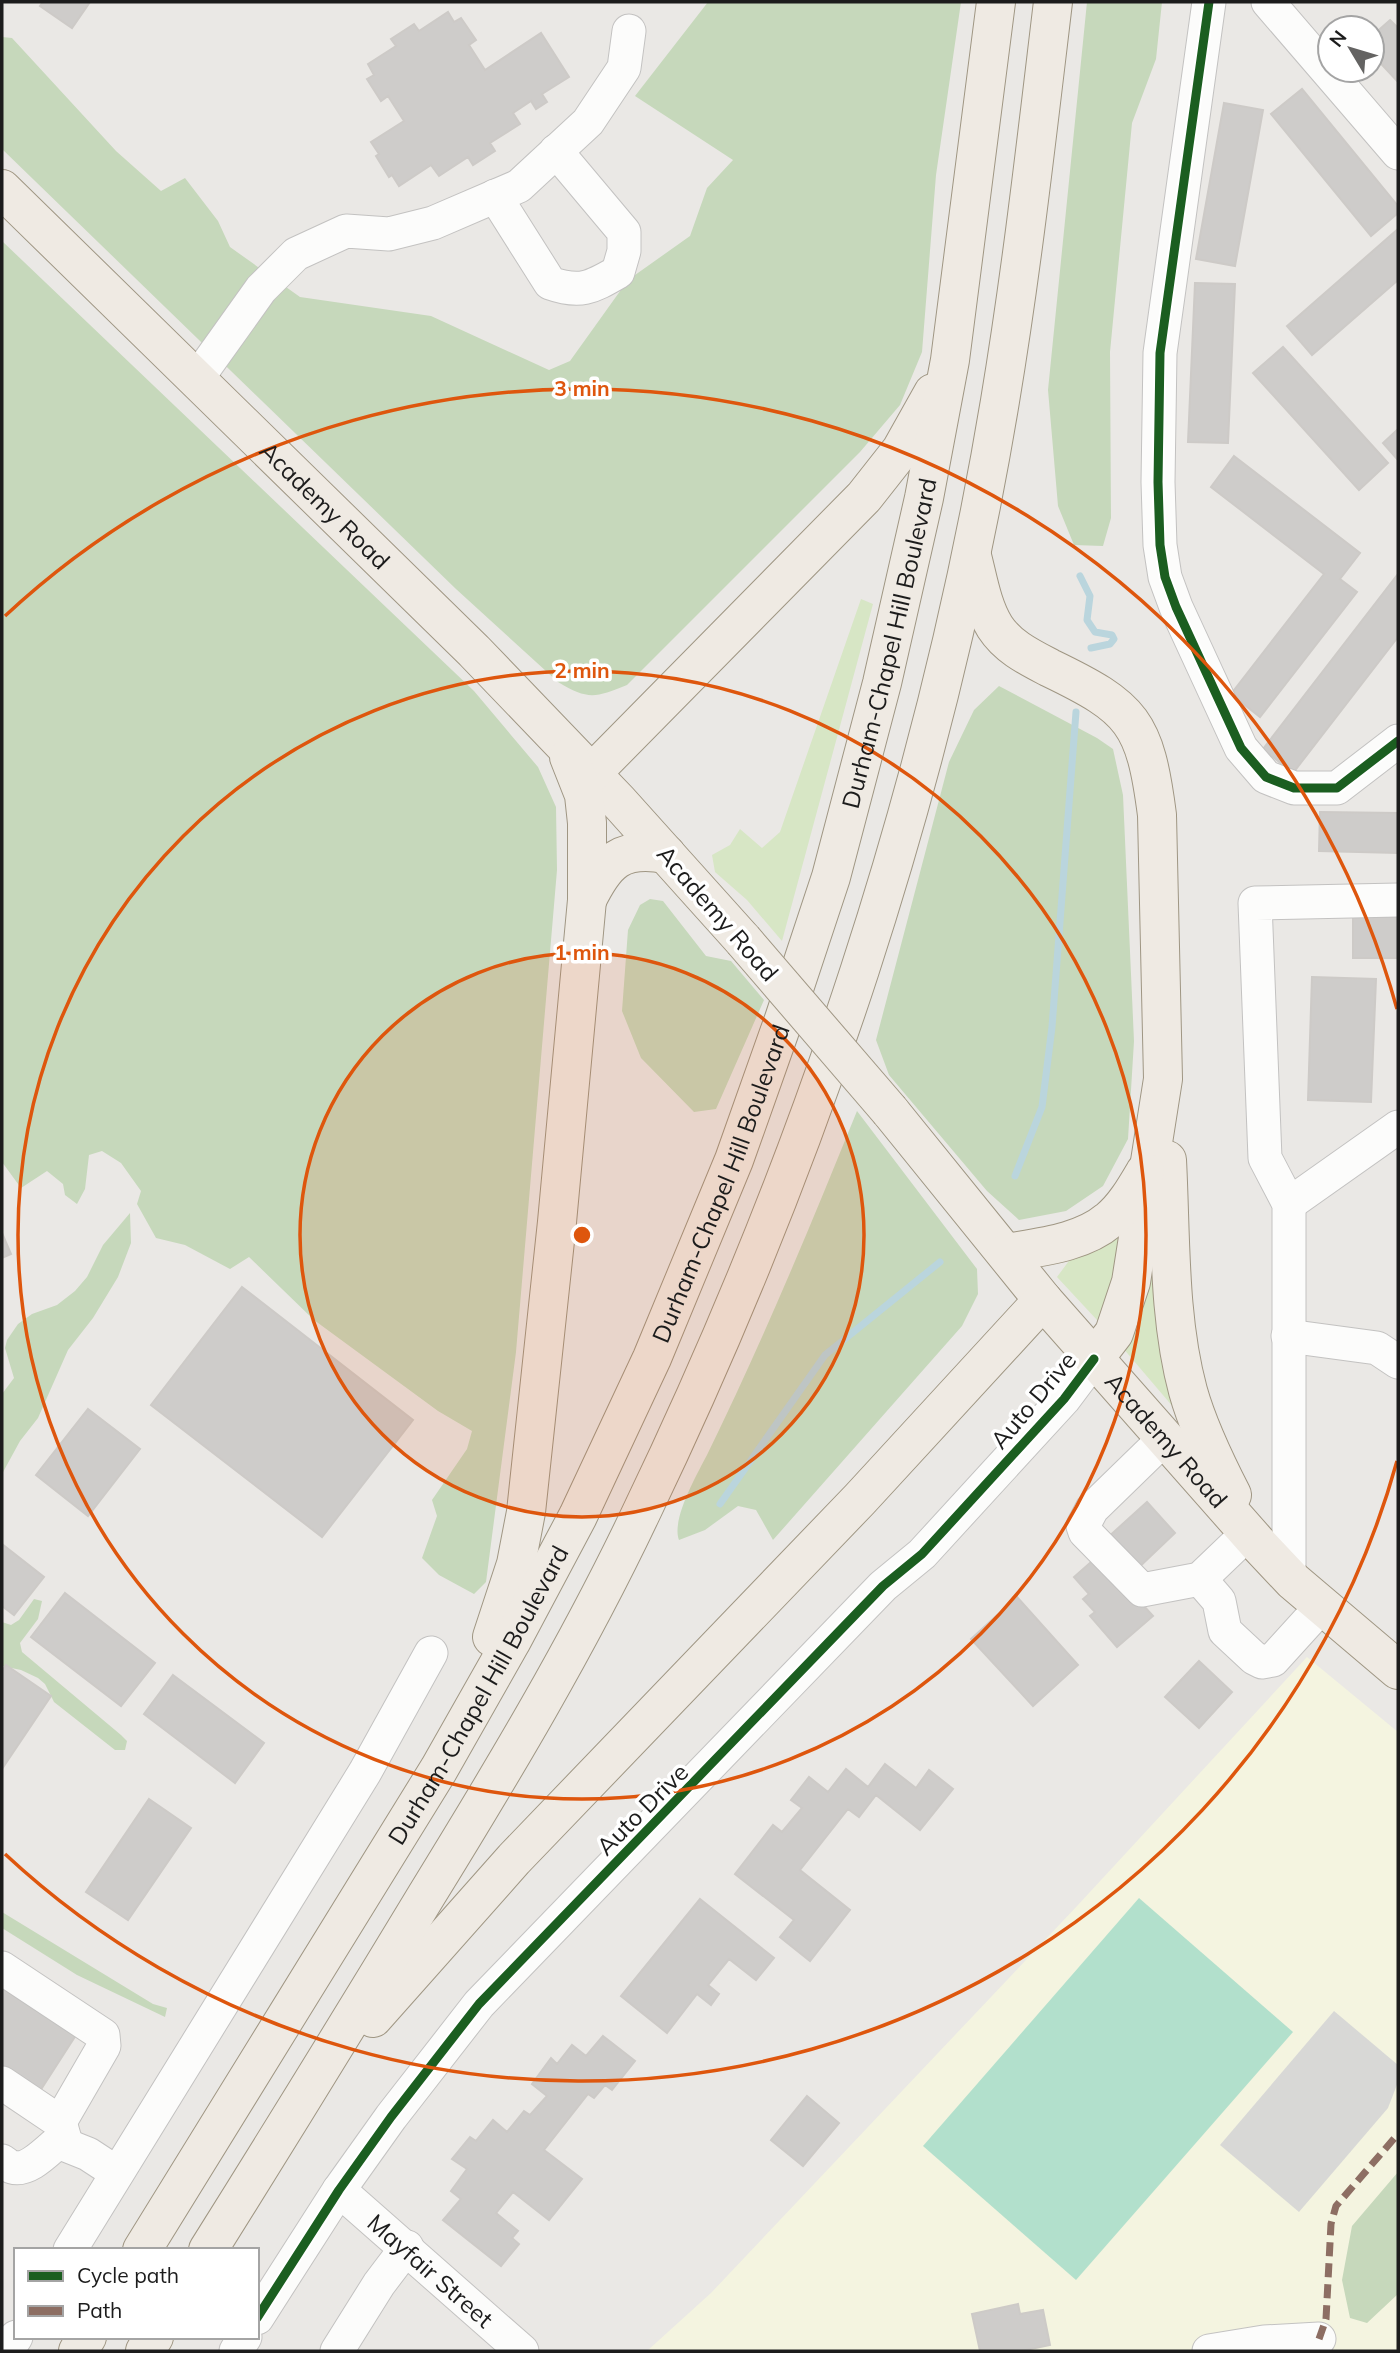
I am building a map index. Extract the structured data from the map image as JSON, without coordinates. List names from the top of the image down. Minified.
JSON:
{"streets":{"main road":["Academy Road","Durham-Chapel Hill Boulevard"],"street":["Auto Drive","Mayfair Street"]},"crossings":[["Academy Road","Auto Drive"],["Auto Drive","Mayfair Street"]],"legend":["Cycle path","Path"],"north":"top left","rings":["3 min","2 min","1 min"]}
